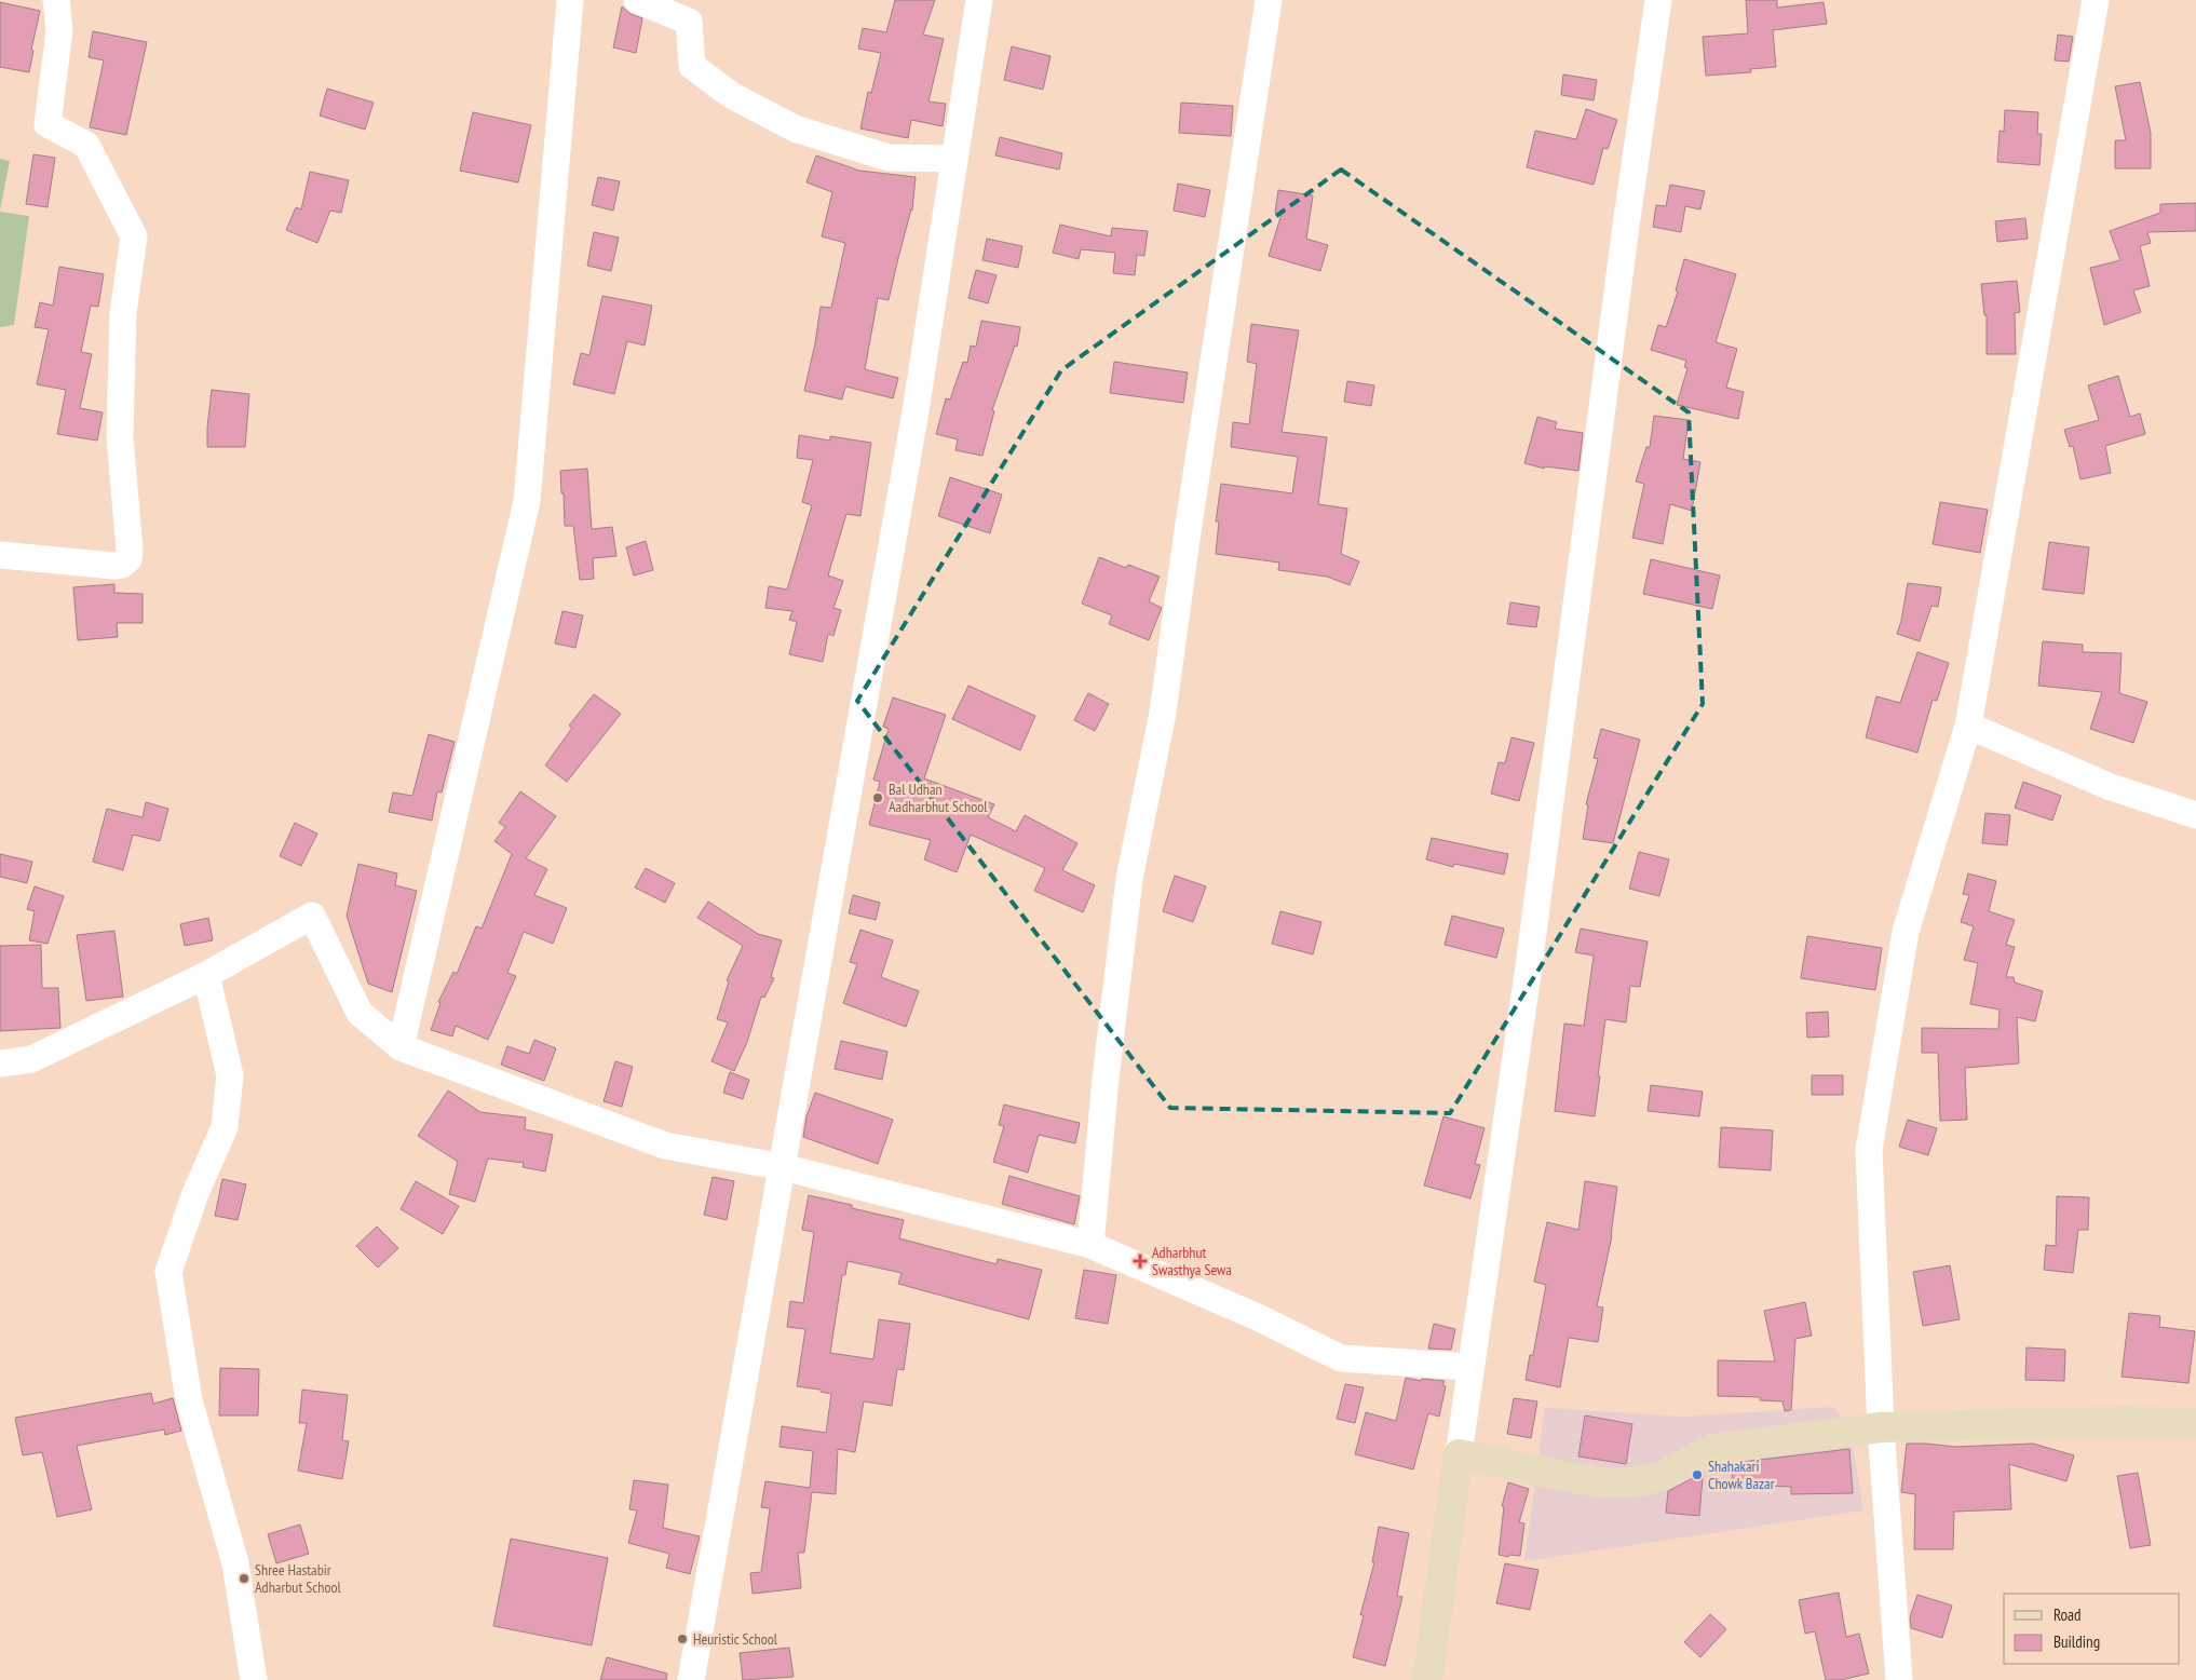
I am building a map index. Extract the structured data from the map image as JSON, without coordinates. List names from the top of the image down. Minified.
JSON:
{"places":{"other":["Bal Udhan Aadharbhut School","Shahakari Chowk Bazar","Shree Hastabir Adharbut School","Heuristic School"],"health":["Adharbhut Swasthya Sewa"]},"legend":["Road","Building"]}
